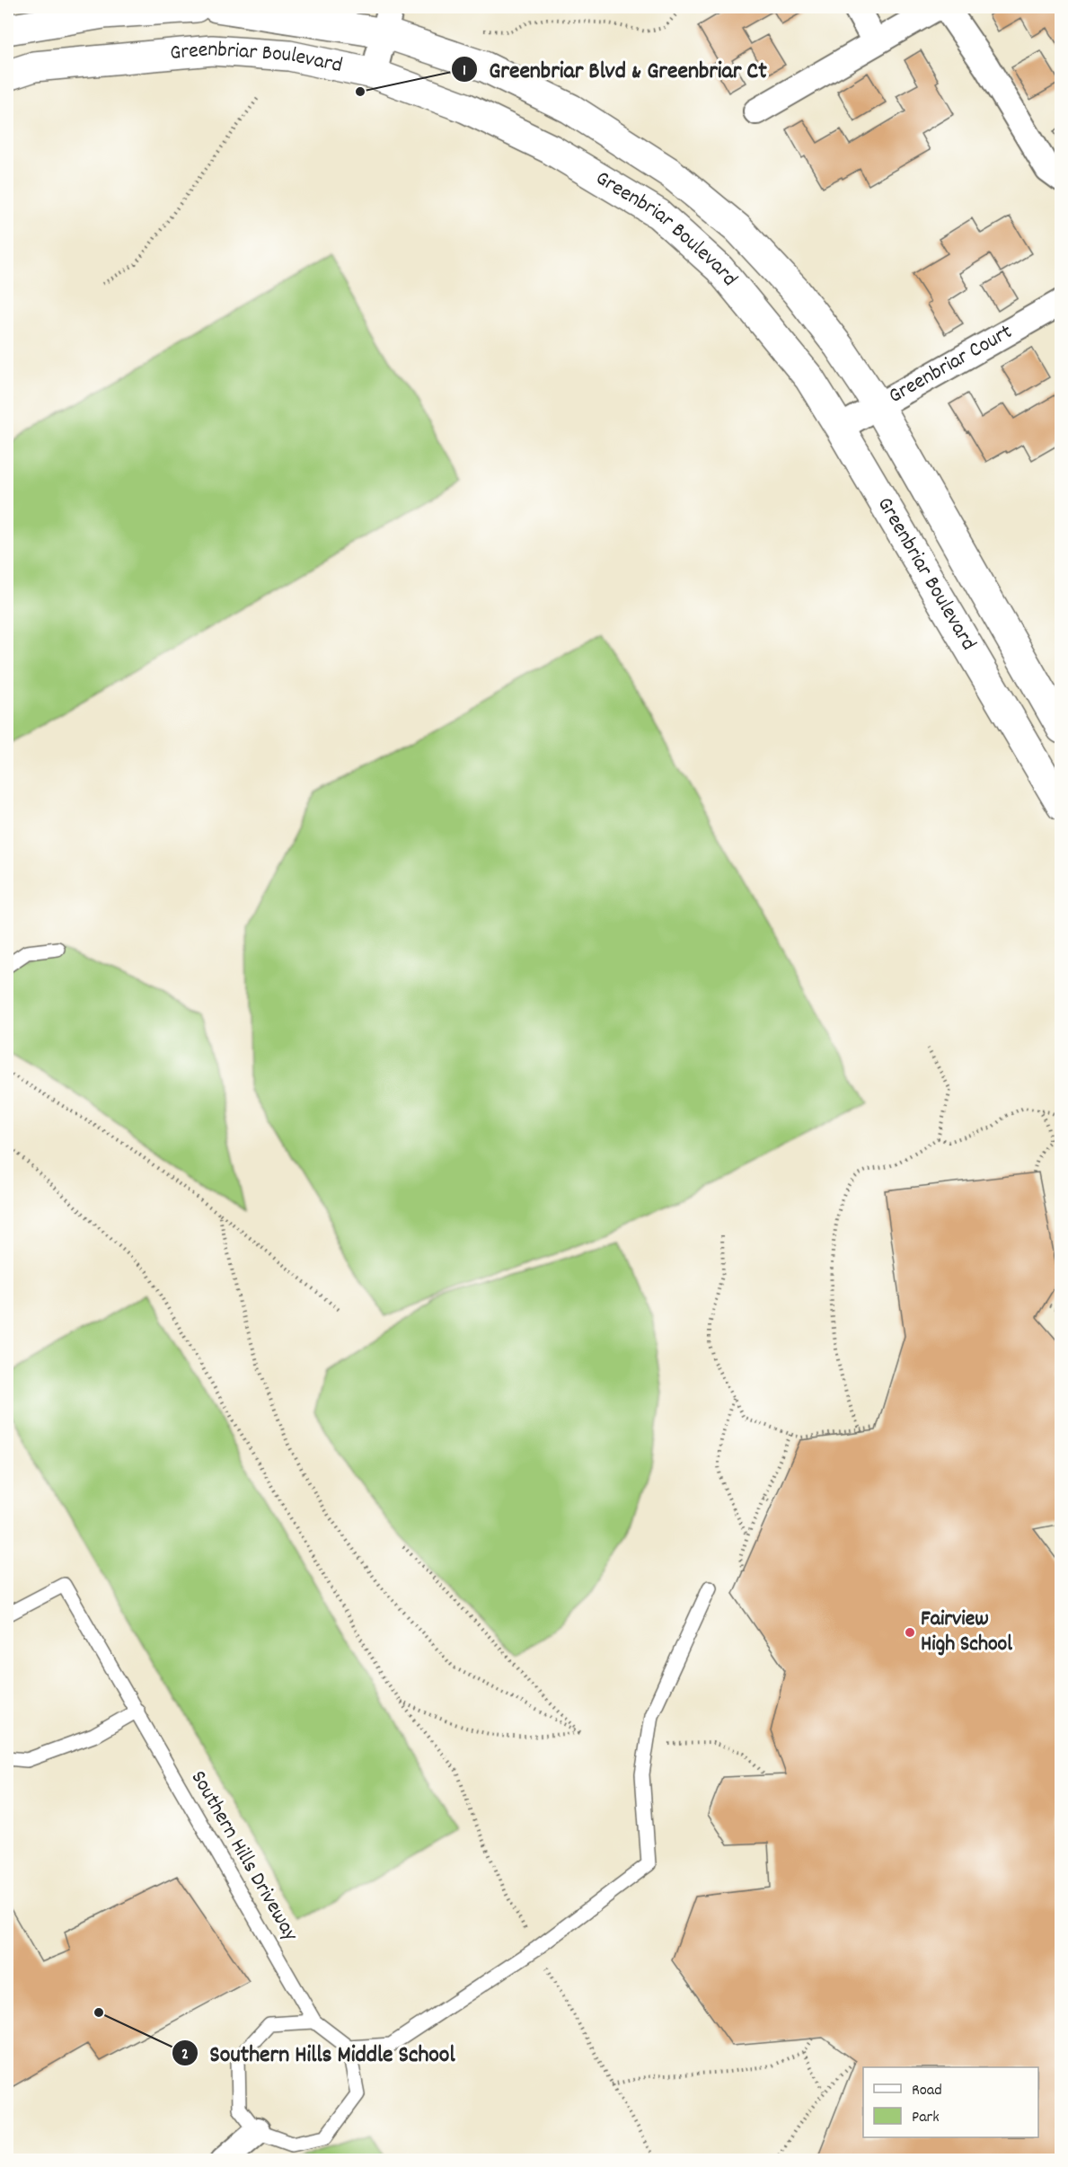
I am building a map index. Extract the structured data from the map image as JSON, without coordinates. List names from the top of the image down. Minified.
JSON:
{"streets":{"street":["Greenbriar Boulevard","Greenbriar Court"],"lane":["Southern Hills Driveway"]},"crossings":[["Greenbriar Boulevard","Greenbriar Court"]],"places":["Greenbriar Blvd & Greenbriar Ct","Fairview High School","Southern Hills Middle School"],"legend":["Road","Park"]}
